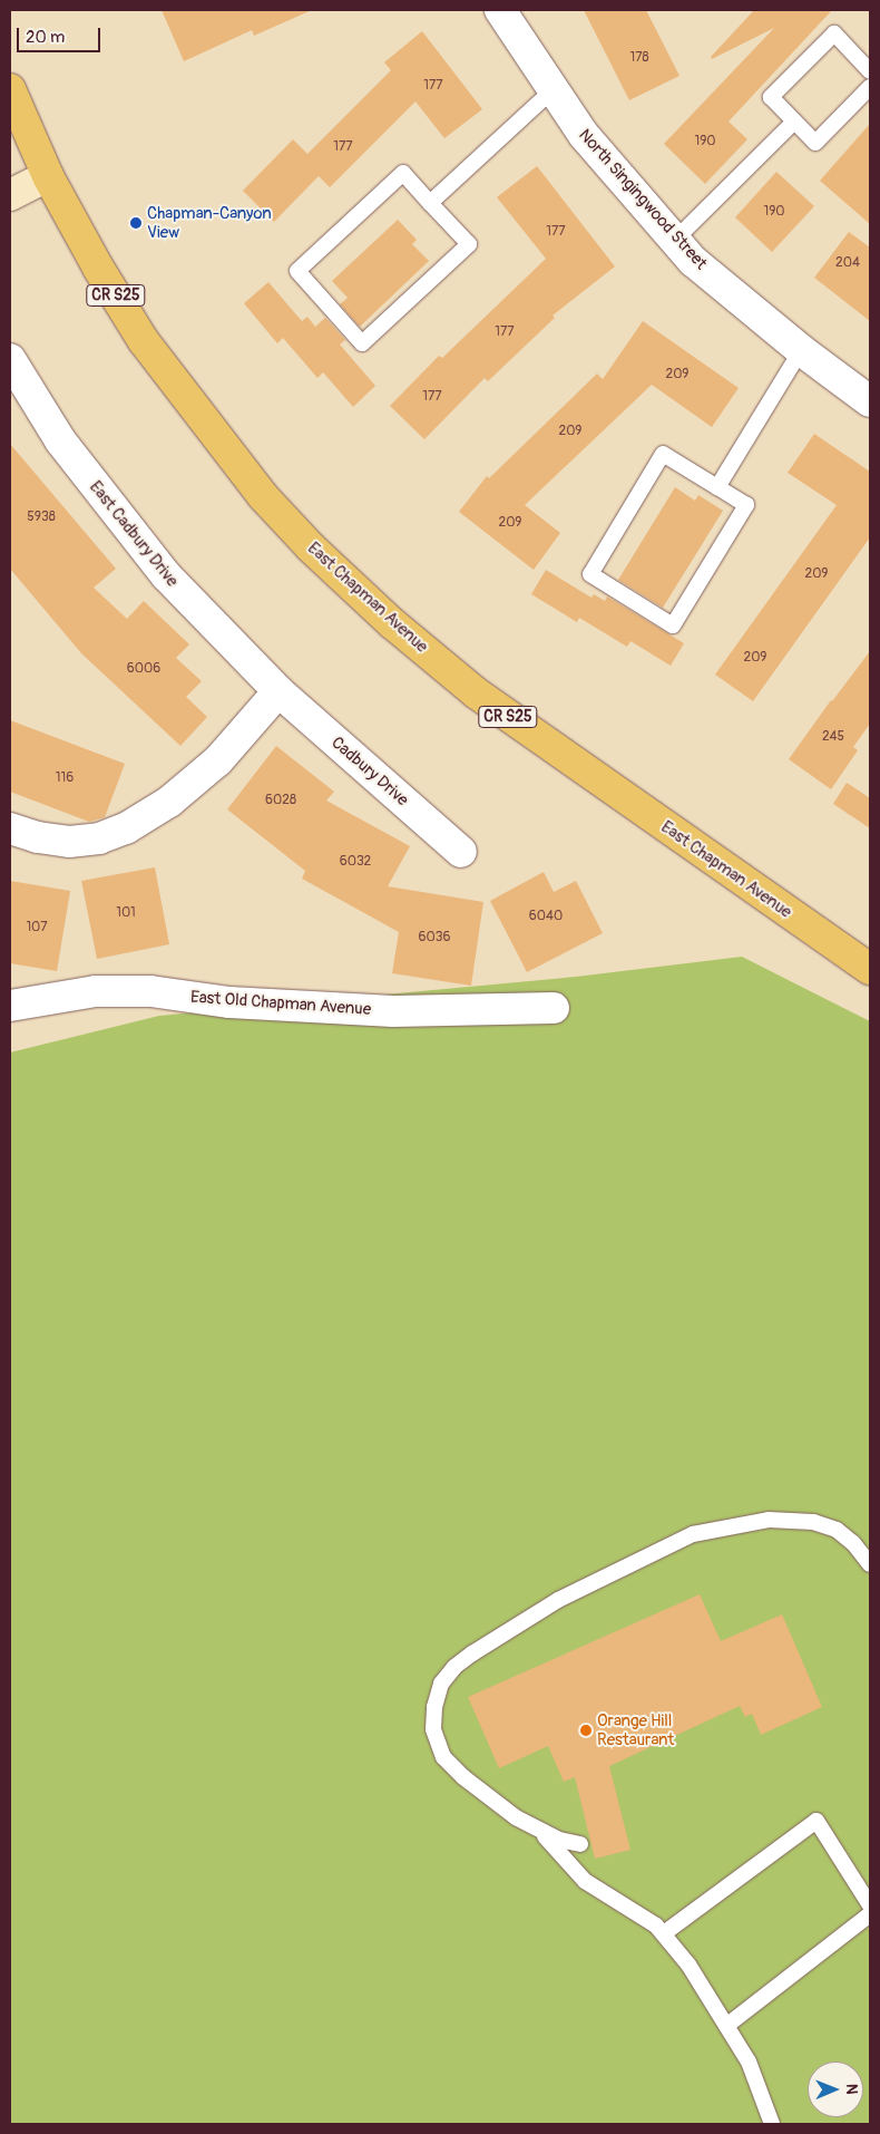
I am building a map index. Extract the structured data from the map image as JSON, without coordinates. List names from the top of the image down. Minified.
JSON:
{"streets":{"main road":["CR S25","East Chapman Avenue"],"street":["North Singingwood Street","East Cadbury Drive","Cadbury Drive","East Old Chapman Avenue"]},"crossings":[["East Cadbury Drive","Cadbury Drive"]],"places":["Chapman-Canyon View","Orange Hill Restaurant"],"house_numbers":["178","177","190","177","190","177","204","177","209","177","209","5938","209","209","209","6006","245","116","6028","6032","101","6040","107","6036"],"scale_bar":"20 m","north":"right"}
